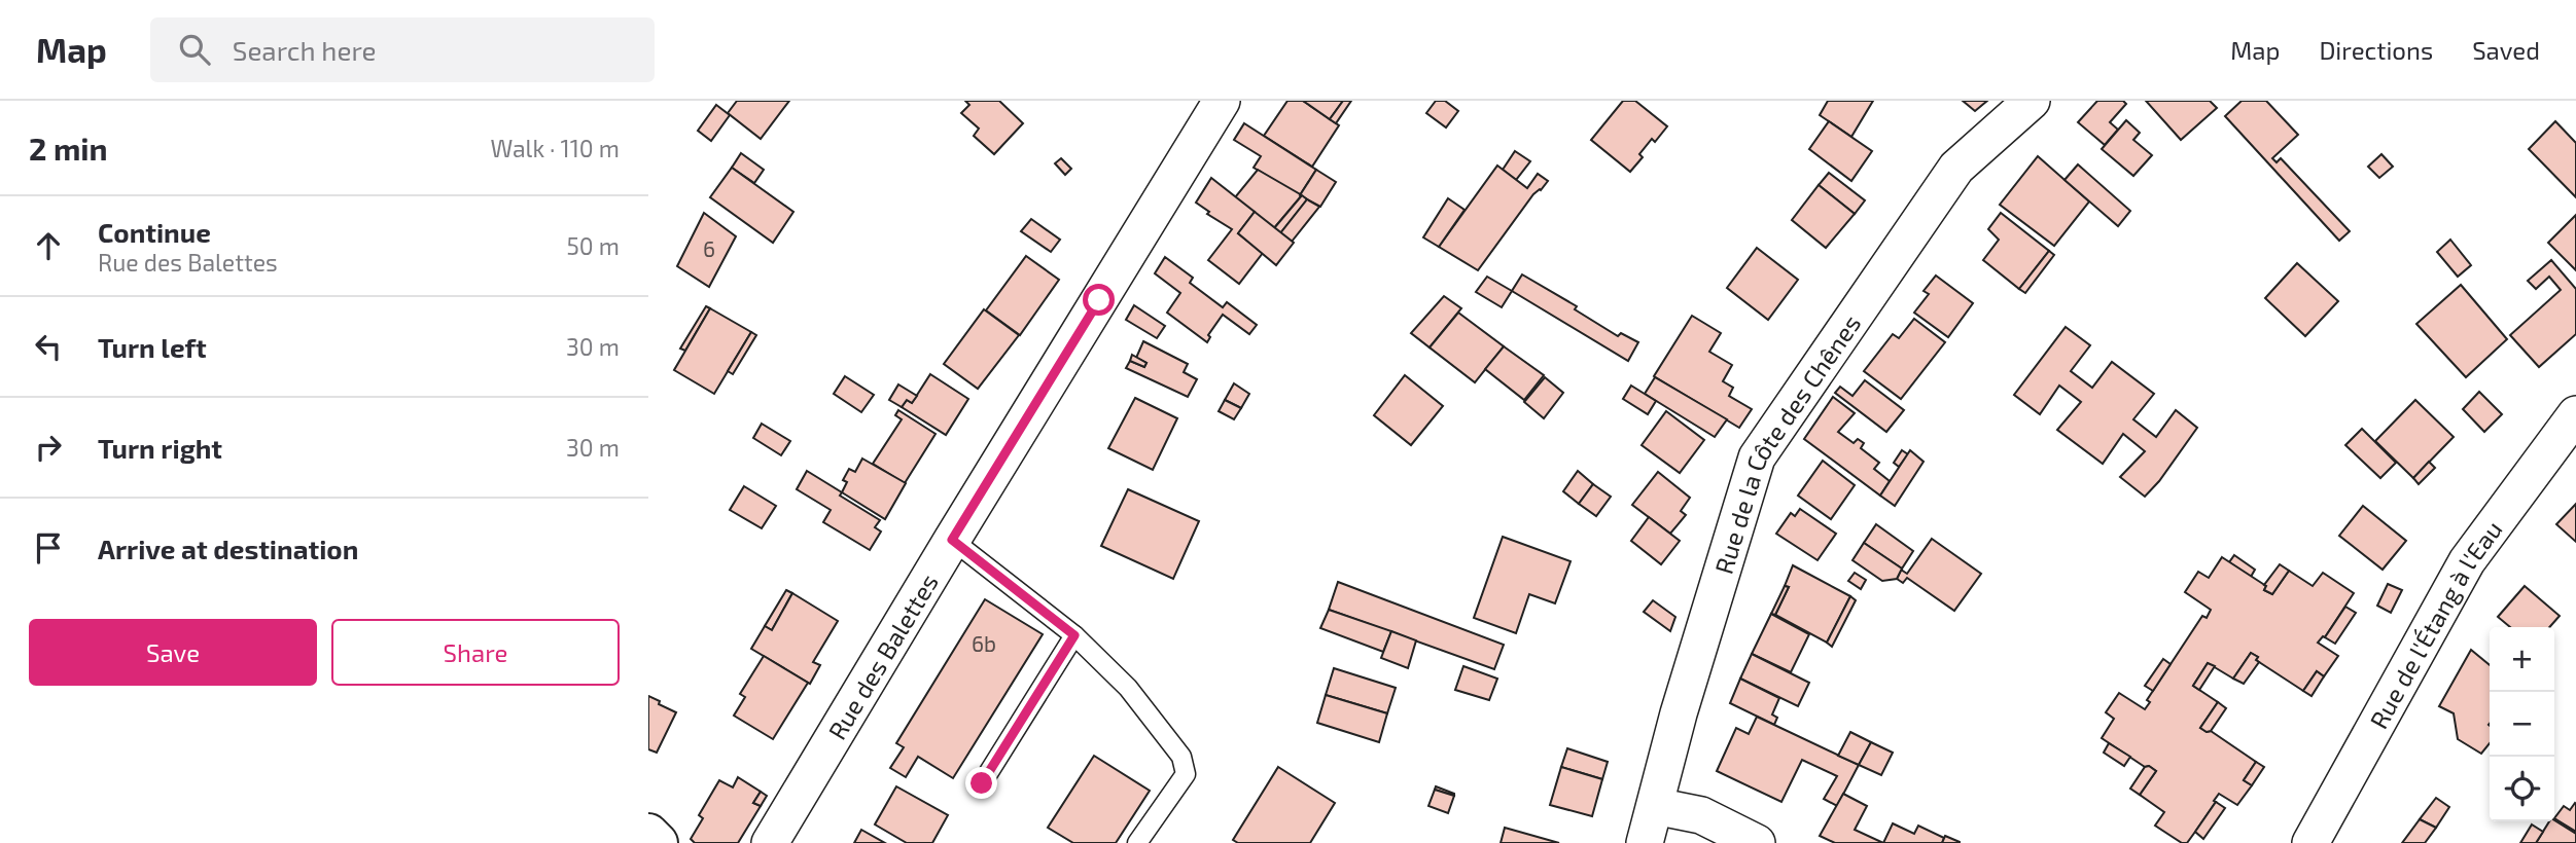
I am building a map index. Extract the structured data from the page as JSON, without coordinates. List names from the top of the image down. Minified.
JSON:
{"streets":{"street":["Rue de la Côte des Chênes","Rue de l'Étang à l'Eau","Rue des Balettes"]},"house_numbers":["6","6b"],"page":{"header":"Map","search":"Search here","nav":["Map","Directions","Saved"],"heading":["2 min","Walk · 110 m"],"list":[["Continue","Rue des Balettes","50 m"],["Turn left","30 m"],["Turn right","30 m"],"Arrive at destination"],"buttons":["Save","Share"],"map_buttons":["+","−"]}}
